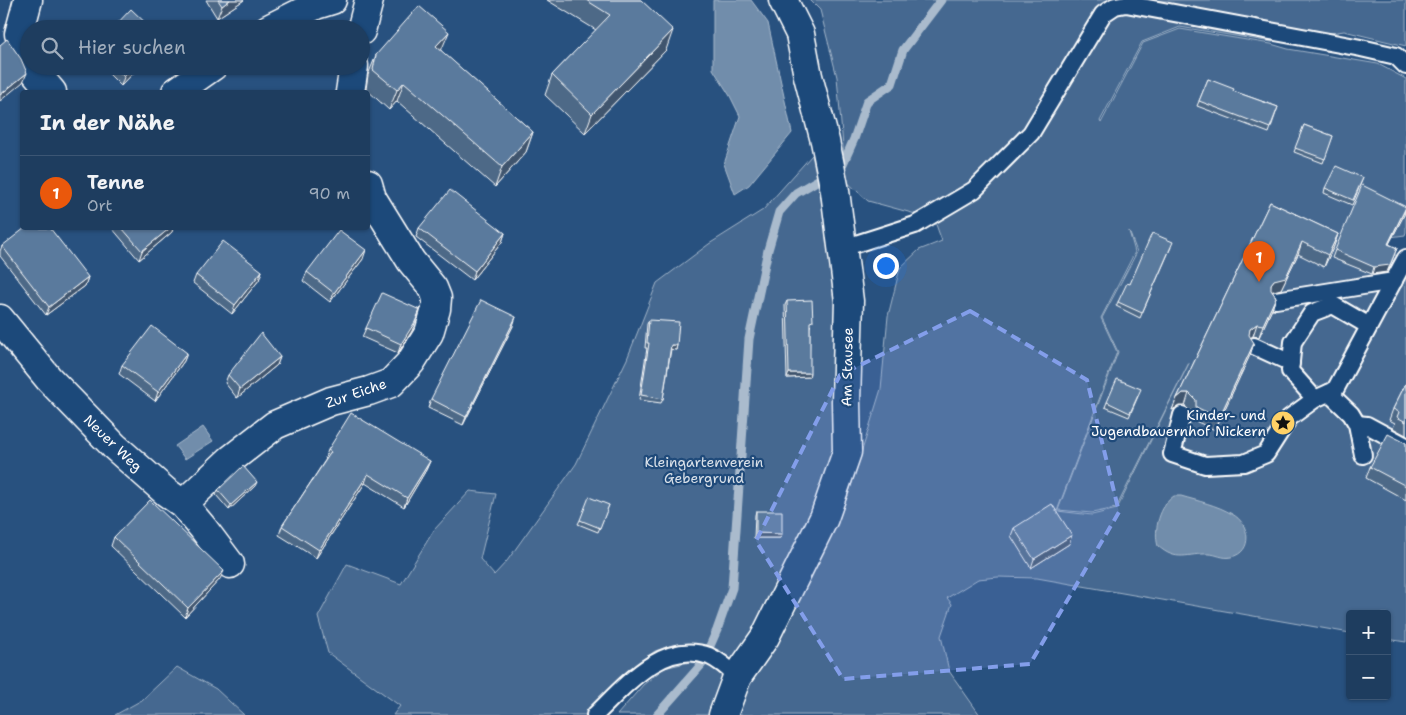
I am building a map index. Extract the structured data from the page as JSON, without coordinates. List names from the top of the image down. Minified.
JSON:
{"streets":{"street":["Am Stausee","Zur Eiche","Neuer Weg"]},"crossings":[["Zur Eiche","Neuer Weg"]],"parks":["Kleingartenverein Gebergrund"],"places":{"place":["Kinder- und Jugendbauernhof Nickern"]},"page":{"search":"Hier suchen","heading":"In der Nähe","list":[{"mark":"1","name":"Tenne","note":"Ort","value":"90 m"}],"pins":"1","map_buttons":["+","−"]}}
